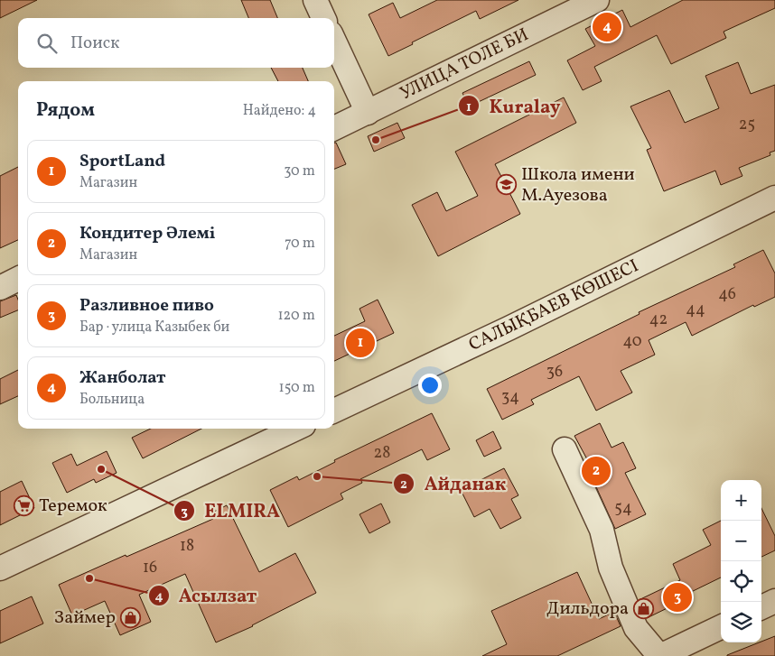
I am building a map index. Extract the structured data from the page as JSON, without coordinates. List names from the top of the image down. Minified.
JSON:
{"streets":{"street":["УЛИЦА ТОЛЕ БИ","САЛЫҚБАЕВ КӨШЕСІ"]},"places":{"other":["Kuralay","ELMIRA","Айданак","Асылзат"],"school or university":["Школа имени М.Ауезова"],"supermarket":["Теремок"],"shop":["Дильдора","Займер"]},"house_numbers":["25","46","44","42","40","36","34","28","54","18","16"],"page":{"pins":["4","1","2","3"],"search":"Поиск","heading":["Рядом","Найдено: 4"],"list":[{"mark":"1","name":"SportLand","note":"Магазин","value":"30 m"},{"mark":"2","name":"Кондитер Әлемі","note":"Магазин","value":"70 m"},{"mark":"3","name":"Разливное пиво","note":"Бар · улица Казыбек би","value":"120 m"},{"mark":"4","name":"Жанболат","note":"Больница","value":"150 m"}],"map_buttons":["+","−"]}}
